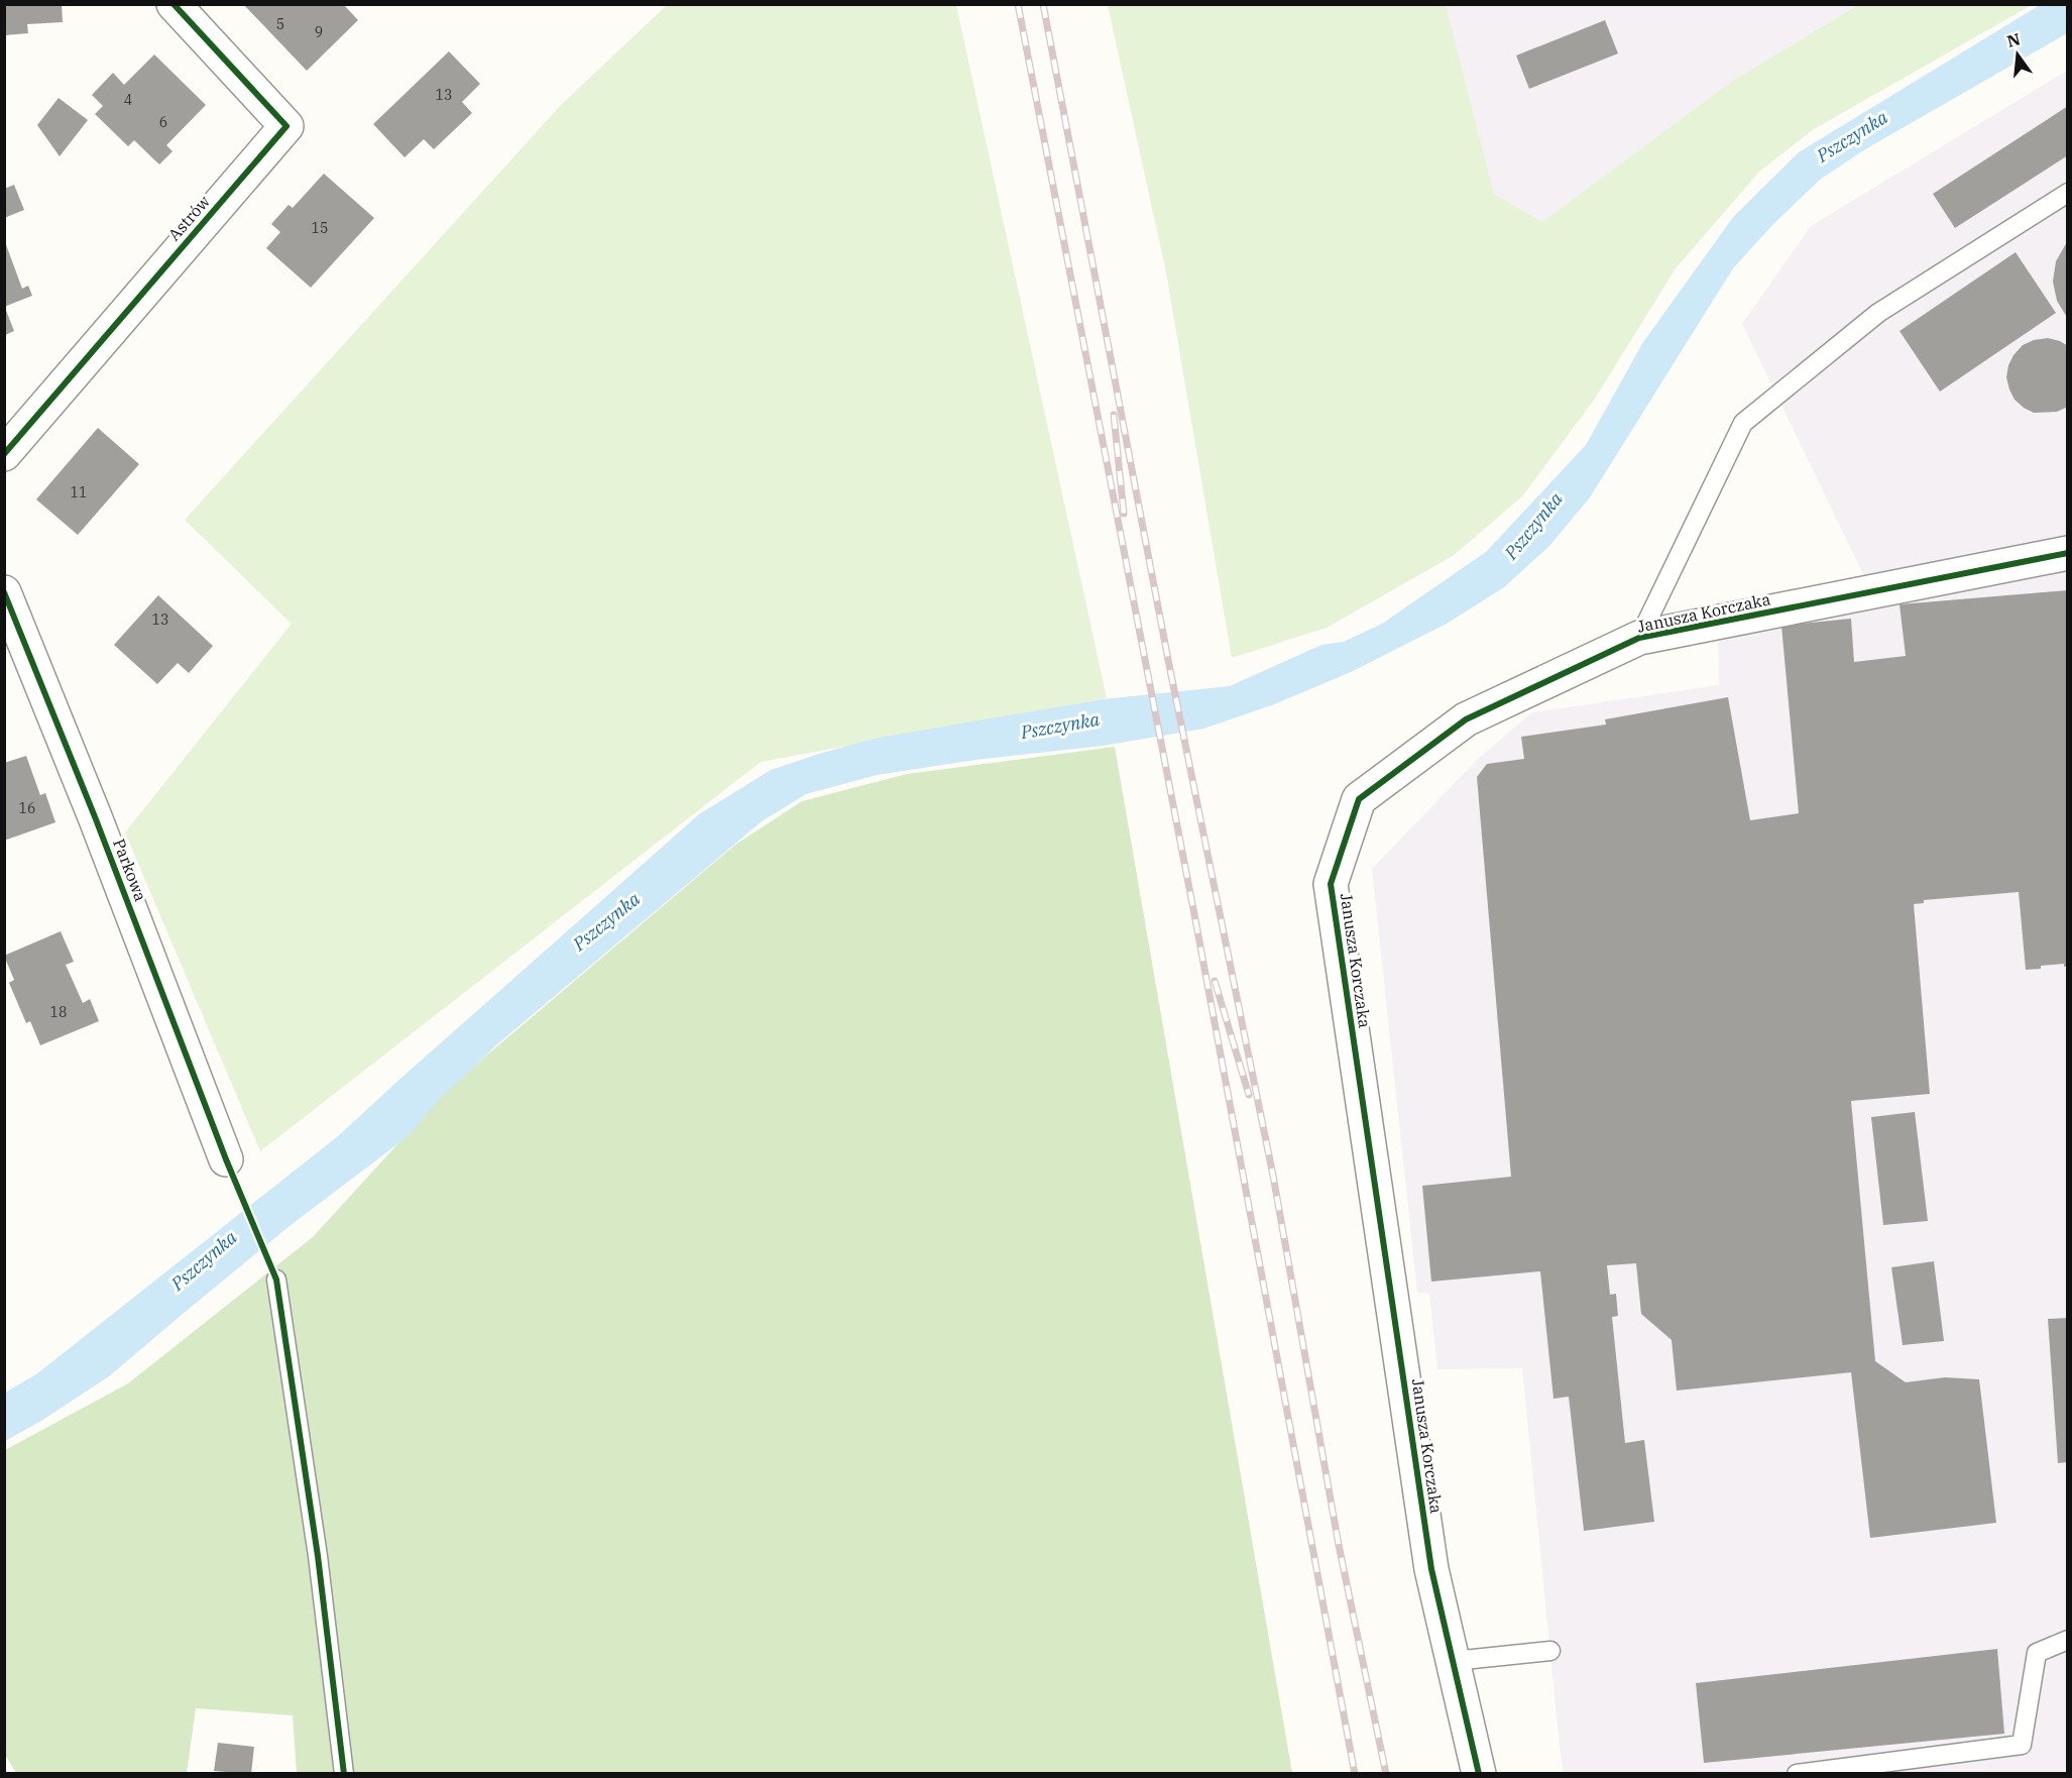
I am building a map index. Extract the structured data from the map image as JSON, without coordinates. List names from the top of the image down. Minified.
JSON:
{"streets":{"street":["Astrów","Janusza Korczaka","Parkowa"]},"water":["Pszczynka"],"house_numbers":["5","9","13","4","6","15","11","13","16","18"],"north":"top"}
